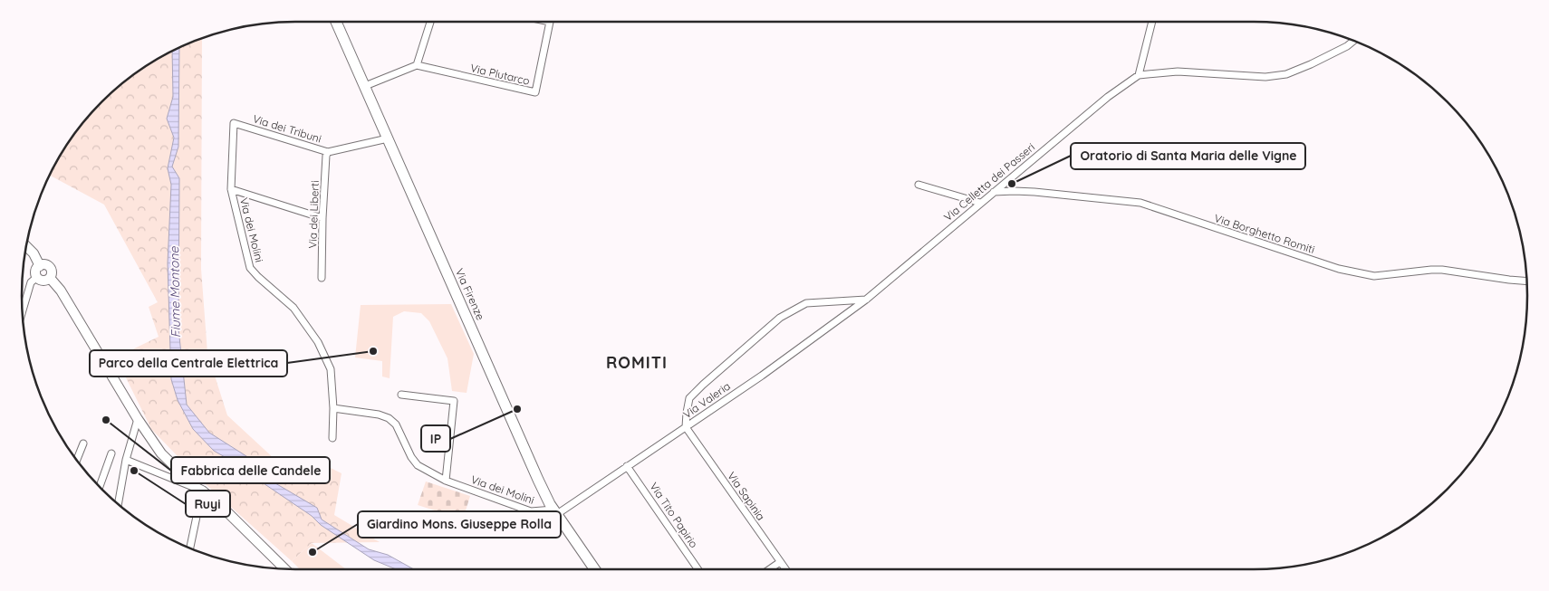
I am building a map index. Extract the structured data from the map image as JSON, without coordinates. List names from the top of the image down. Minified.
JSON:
{"streets":{"main road":["Via Firenze"],"street":["Via Plutarco","Via dei Tribuni","Via Celletta dei Passeri","Via dei Liberti","Via dei Molini","Via Borghetto Romiti","Via Valeria","Via Sapinia","Via Tito Papirio"]},"crossings":[["Via dei Tribuni","Via dei Liberti"],["Via dei Tribuni","Via dei Molini"],["Via dei Tribuni","Via Firenze"],["Via Celletta dei Passeri","Via Borghetto Romiti"],["Via Celletta dei Passeri","Via Valeria"],["Via dei Molini","Via Firenze"],["Via dei Molini","Via Valeria"],["Via Firenze","Via Valeria"],["Via Valeria","Via Sapinia"],["Via Valeria","Via Tito Papirio"]],"districts":["ROMITI"],"water":["Fiume Montone"],"places":["Oratorio di Santa Maria delle Vigne","Parco della Centrale Elettrica","IP","Fabbrica delle Candele","Ruyi","Giardino Mons. Giuseppe Rolla"]}
